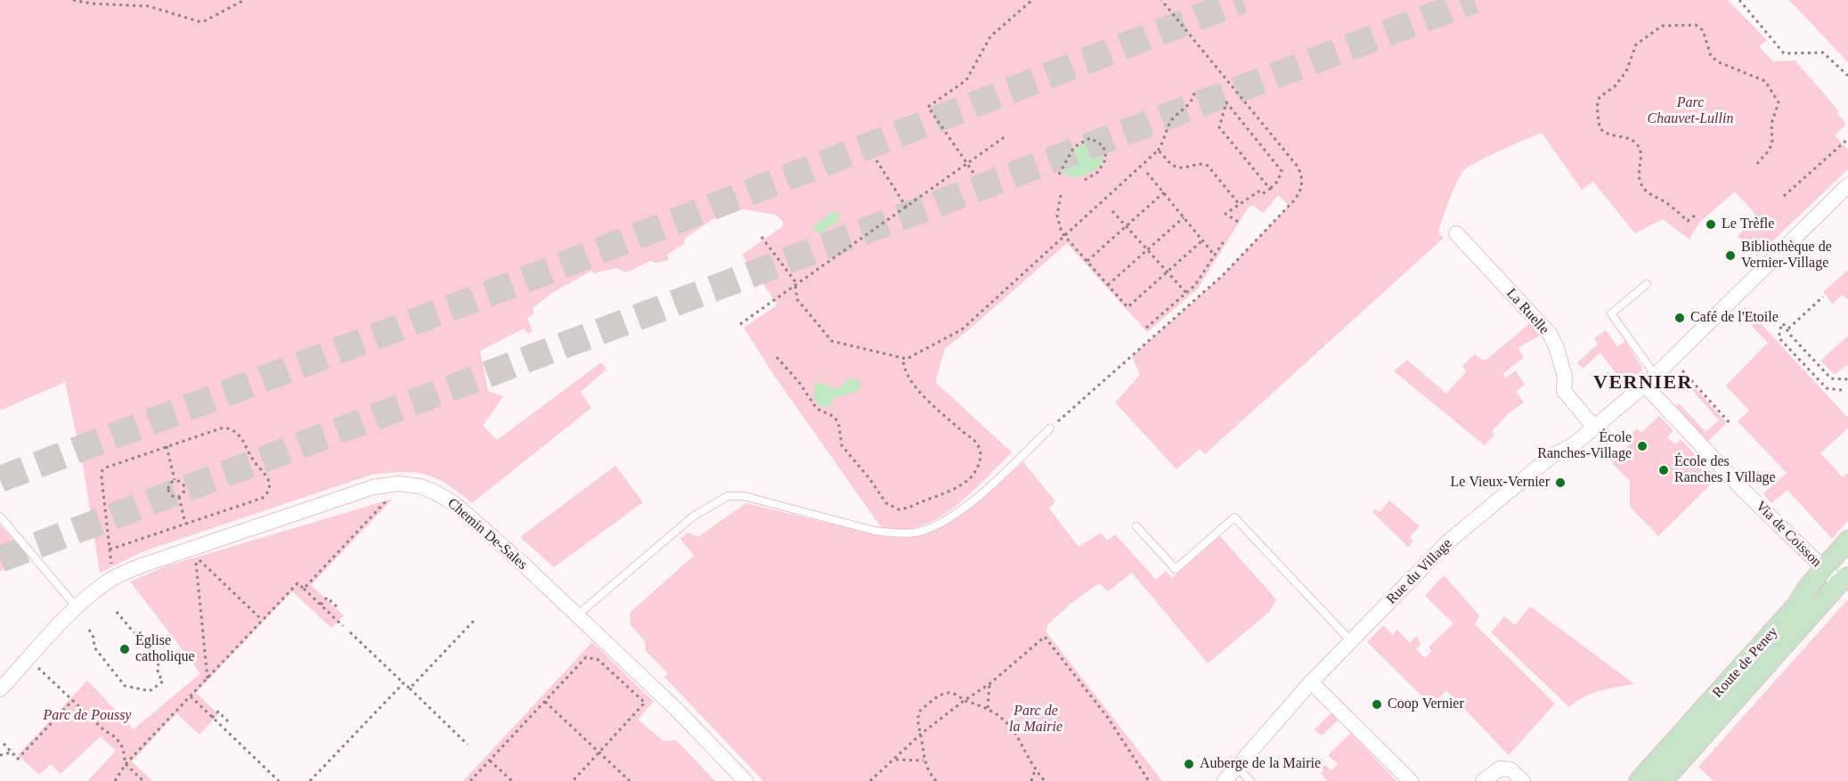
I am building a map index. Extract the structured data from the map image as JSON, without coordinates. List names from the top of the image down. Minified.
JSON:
{"streets":{"main road":["Route de Peney"],"street":["La Ruelle","Chemin De-Sales","Via de Coisson","Rue du Village"]},"crossings":[["La Ruelle","Rue du Village"],["Via de Coisson","Rue du Village"],["Via de Coisson","Route de Peney"]],"districts":["VERNIER"],"parks":["Parc Chauvet-Lullin","Parc de la Mairie","Parc de Poussy"],"places":["Le Trèfle","Bibliothèque de Vernier-Village","Café de l'Etoile","École Ranches-Village","École des Ranches I Village","Le Vieux-Vernier","Église catholique","Coop Vernier","Auberge de la Mairie"]}
